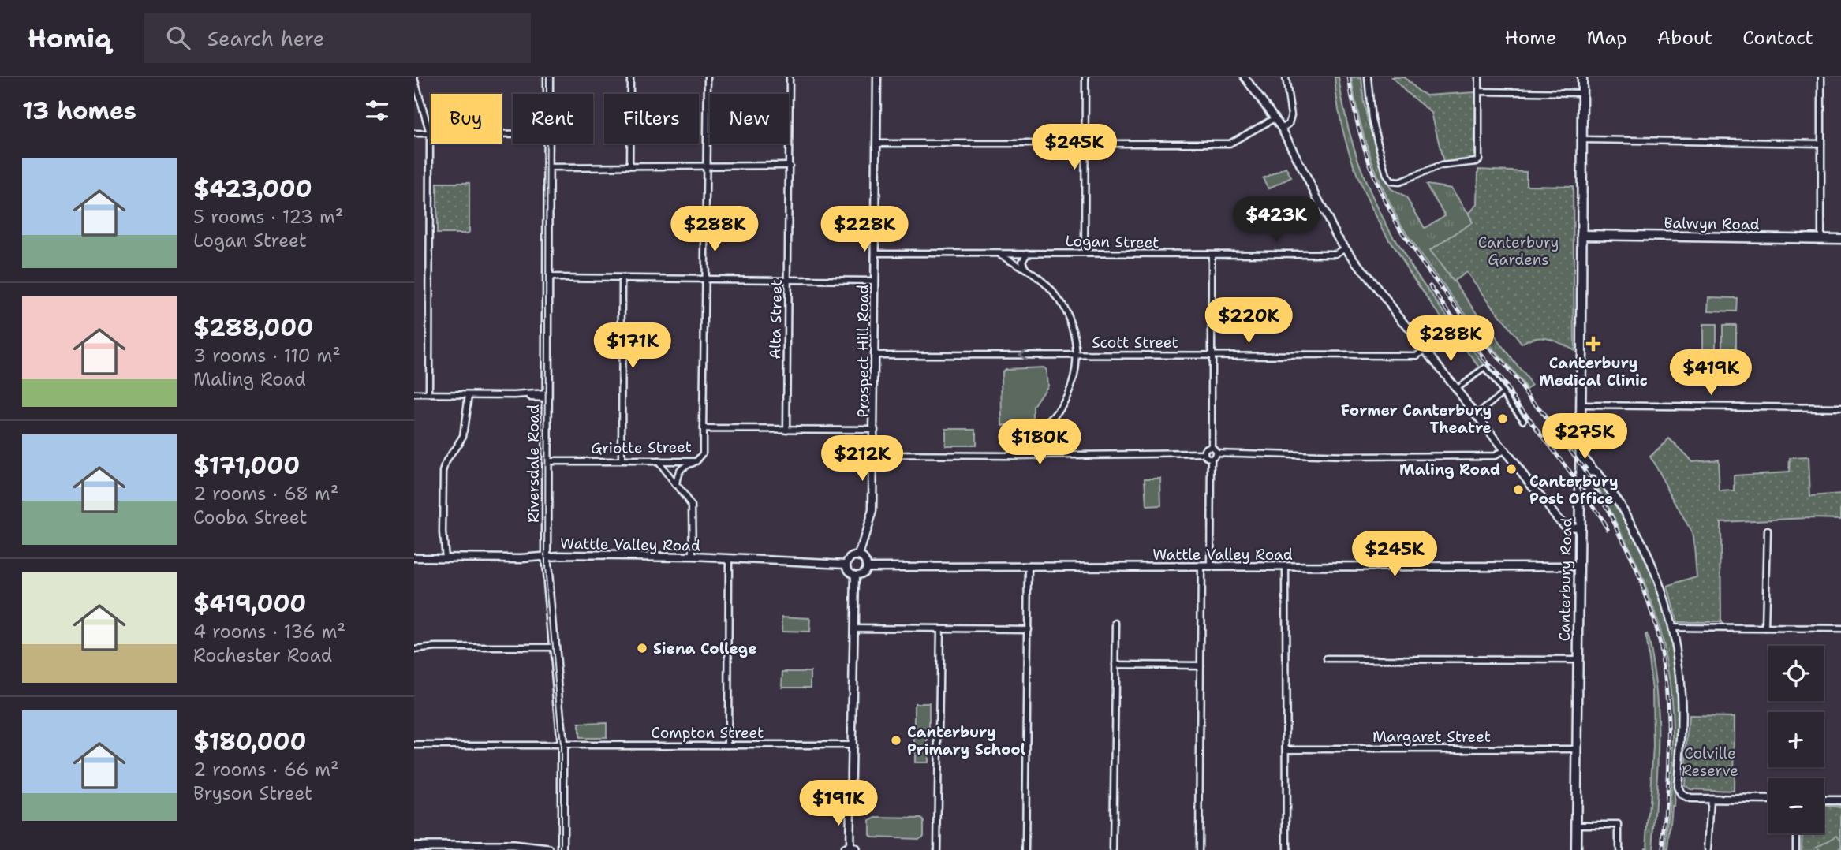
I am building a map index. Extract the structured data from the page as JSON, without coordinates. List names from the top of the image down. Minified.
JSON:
{"streets":{"main road":["Balwyn Road","Riversdale Road","Canterbury Road"],"street":["Logan Street","Alta Street","Scott Street","Prospect Hill Road","Griotte Street","Wattle Valley Road","Compton Street","Margaret Street"]},"crossings":[["Balwyn Road","Canterbury Road"],["Logan Street","Prospect Hill Road"],["Alta Street","Griotte Street"],["Scott Street","Prospect Hill Road"],["Prospect Hill Road","Griotte Street"],["Prospect Hill Road","Wattle Valley Road"],["Griotte Street","Riversdale Road"],["Riversdale Road","Wattle Valley Road"],["Riversdale Road","Compton Street"],["Wattle Valley Road","Canterbury Road"],["Canterbury Road","Margaret Street"]],"one_way":["Scott Street"],"parks":["Canterbury Gardens","Colville Reserve"],"places":{"health":["Canterbury Medical Clinic"],"other":["Former Canterbury Theatre","Maling Road","Canterbury Post Office","Siena College","Canterbury Primary School"]},"page":{"header":"Homiq","search":"Search here","nav":["Home","Map","About","Contact"],"heading":"13 homes","chip":["Buy","Rent","Filters","New"],"price":["$245K","$423K","$288K","$228K","$220K","$288K","$171K","$419K","$275K","$180K","$212K","$245K","$191K"],"list":[{"name":"$423,000","note":"5 rooms · 123 m² · Logan Street"},{"name":"$288,000","note":"3 rooms · 110 m² · Maling Road"},{"name":"$171,000","note":"2 rooms · 68 m² · Cooba Street"},{"name":"$419,000","note":"4 rooms · 136 m² · Rochester Road"},{"name":"$180,000","note":"2 rooms · 66 m² · Bryson Street"}],"map_buttons":["+","−"]}}
